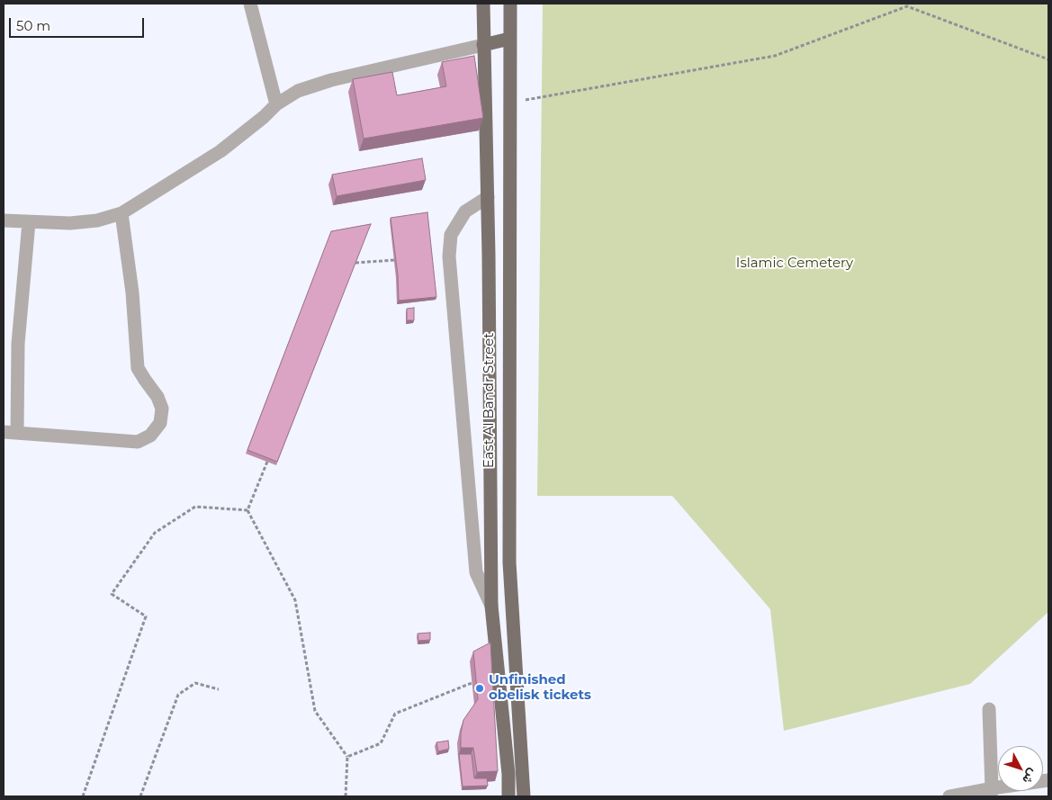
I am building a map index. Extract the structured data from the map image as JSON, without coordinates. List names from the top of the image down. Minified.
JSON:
{"streets":{"main road":["East Al Bandr Street"]},"parks":["Islamic Cemetery"],"places":["Unfinished obelisk tickets"],"scale_bar":"50 m","north":"bottom right"}
